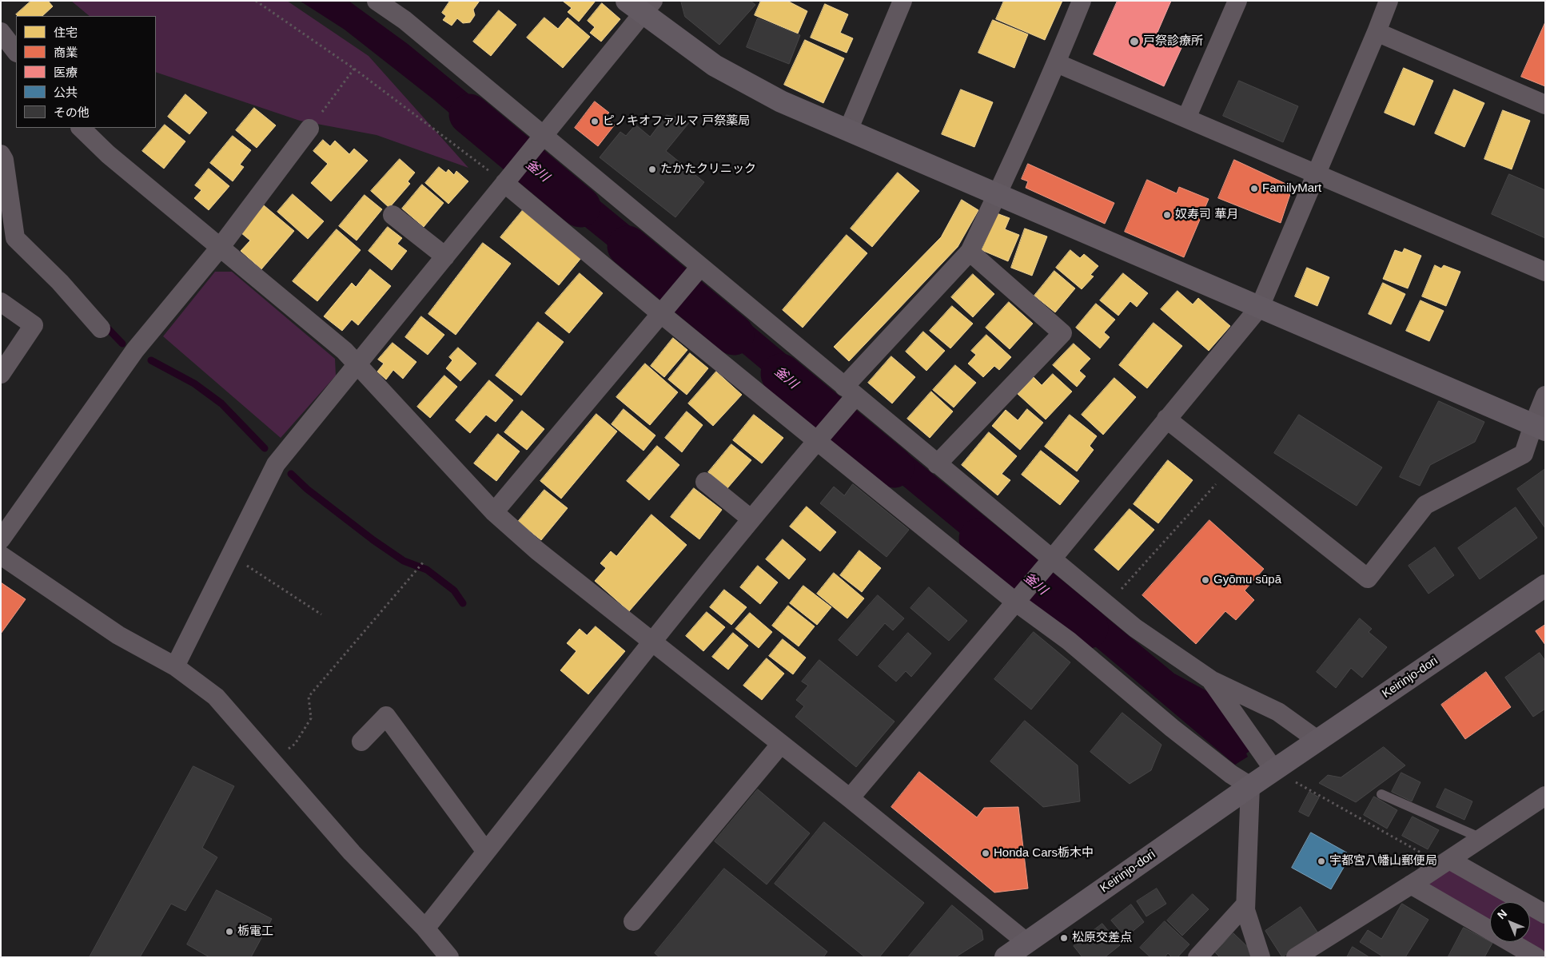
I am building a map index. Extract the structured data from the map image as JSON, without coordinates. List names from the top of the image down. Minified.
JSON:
{"streets":{"street":["Keirinjo-dori"]},"water":["釜川"],"places":["戸祭診療所","ピノキオファルマ 戸祭薬局","たかたクリニック","FamilyMart","奴寿司 華月","Gyōmu sūpā","Honda Cars栃木中","宇都宮八幡山郵便局","栃電工","松原交差点"],"legend":["住宅","商業","医療","公共","その他"],"north":"top left"}
